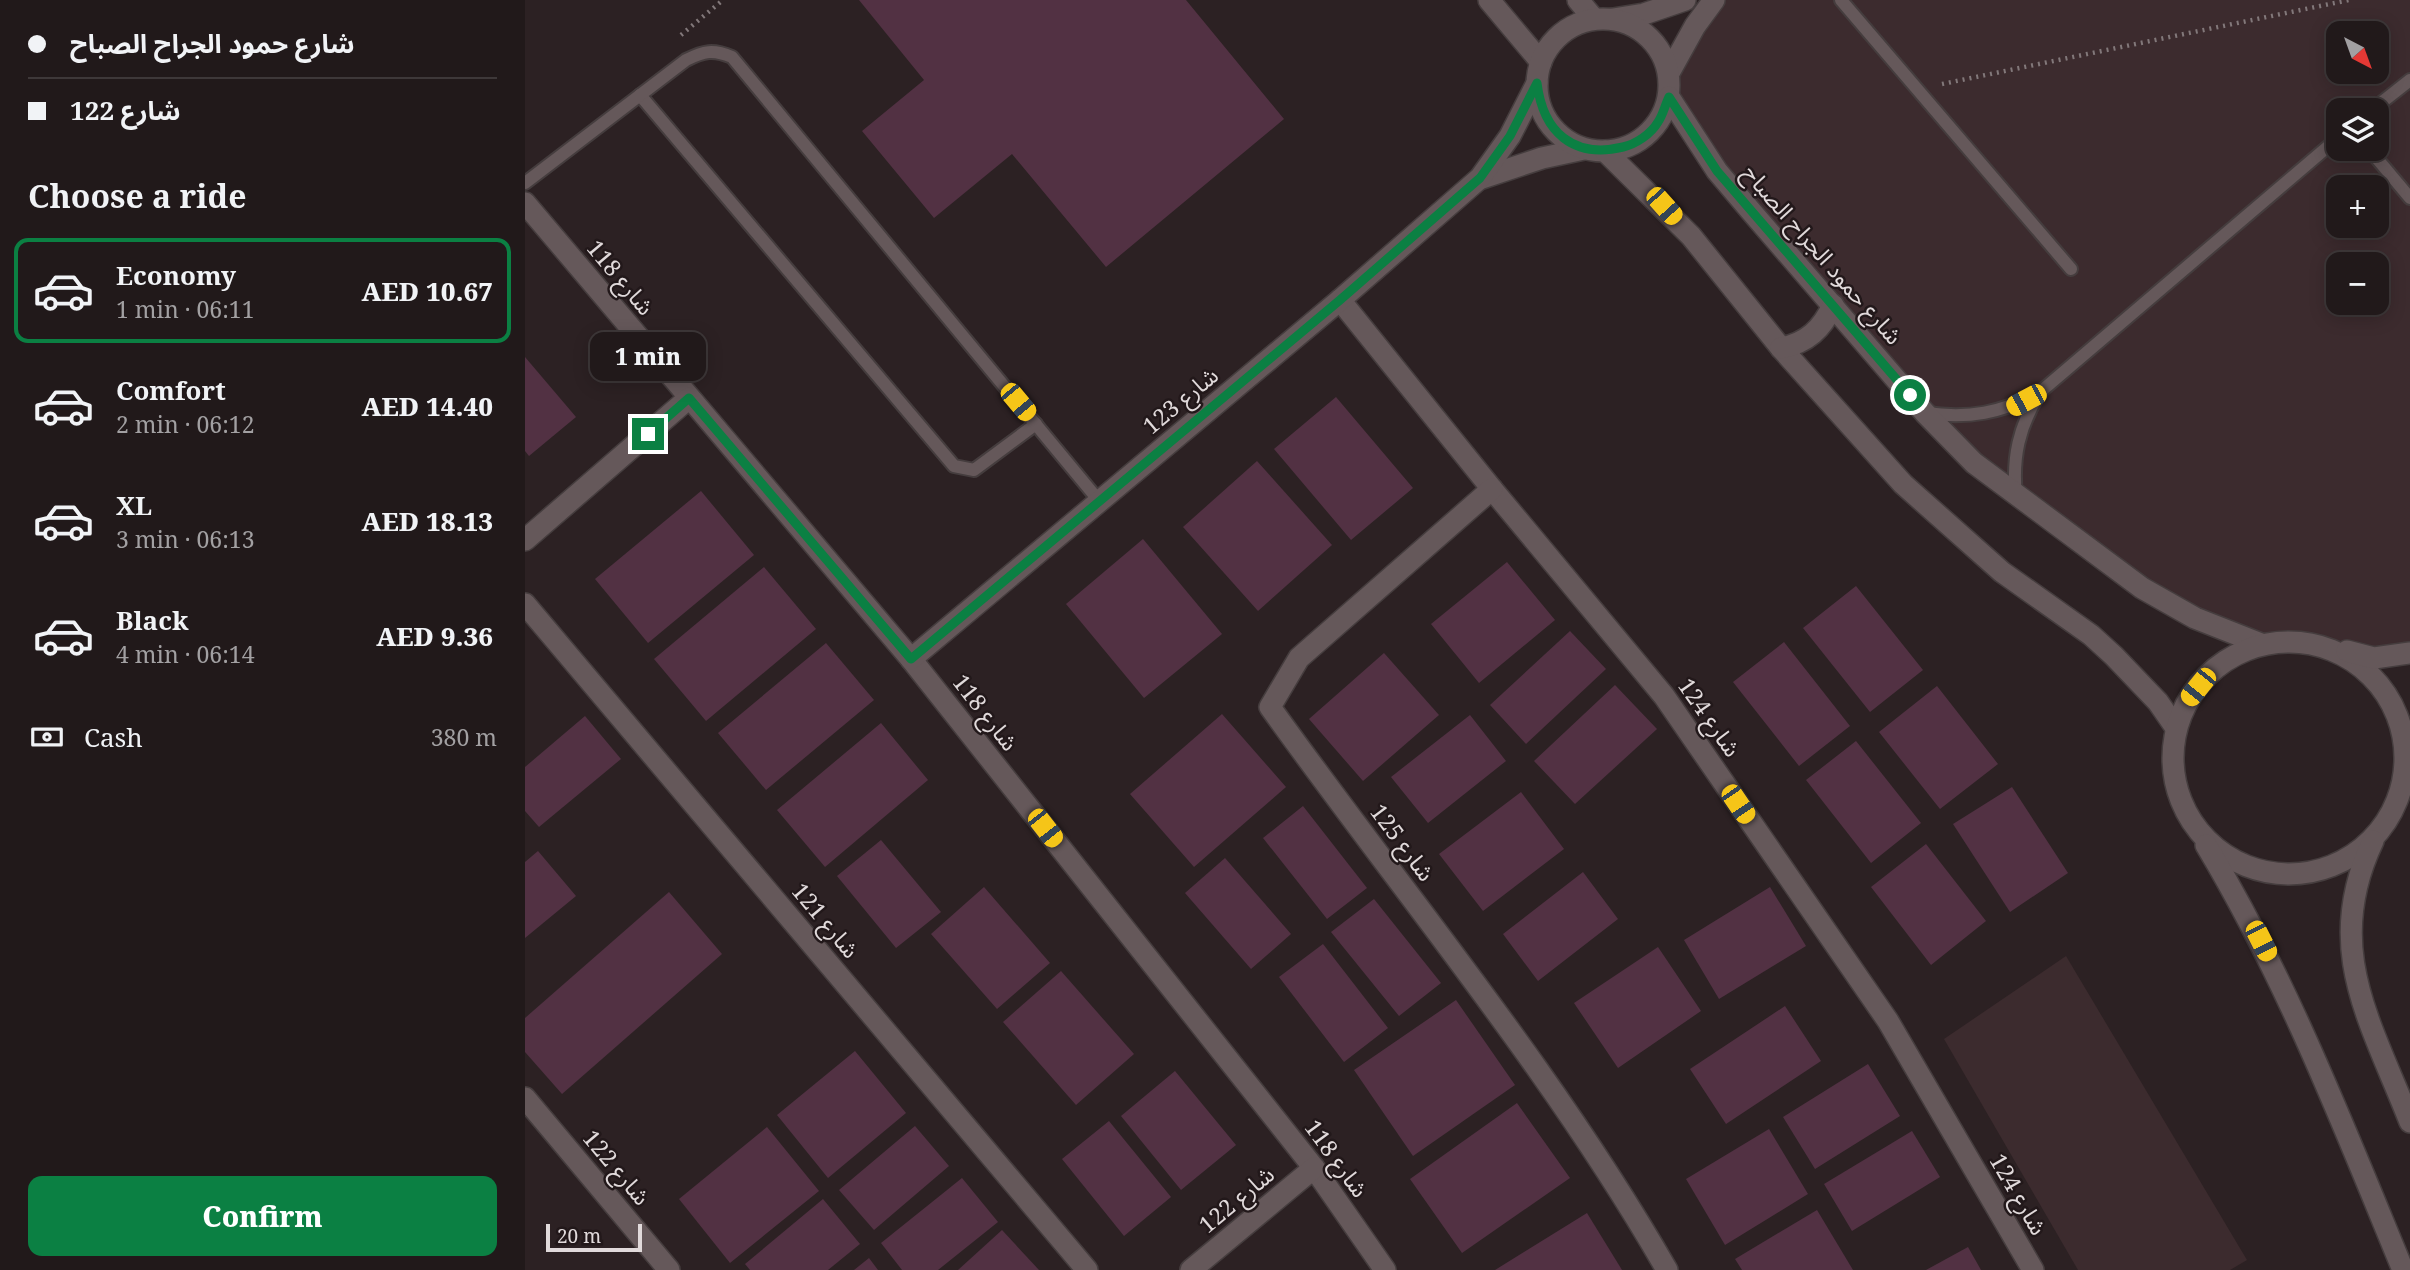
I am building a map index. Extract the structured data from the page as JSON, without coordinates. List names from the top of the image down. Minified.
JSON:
{"streets":{"street":["شارع حمود الجراح الصباح","شارع 118","شارع 123","شارع 124","شارع 125","شارع 121","شارع 122"]},"crossings":[["شارع حمود الجراح الصباح","شارع 123"],["شارع 118","شارع 123"],["شارع 118","شارع 122"],["شارع 123","شارع 124"],["شارع 124","شارع 125"]],"scale_bar":"20 m","north":"bottom right","page":{"banner":["شارع حمود الجراح الصباح","شارع 122"],"map_buttons":["+","−"],"heading":"Choose a ride","list":[{"name":"Economy","note":"1 min · 06:11","value":"AED 10.67"},{"name":"Comfort","note":"2 min · 06:12","value":"AED 14.40"},{"name":"XL","note":"3 min · 06:13","value":"AED 18.13"},{"name":"Black","note":"4 min · 06:14","value":"AED 9.36"}],"bubble":"1 min","pay":["Cash","380 m"],"buttons":"Confirm","scale":"20 m"}}
